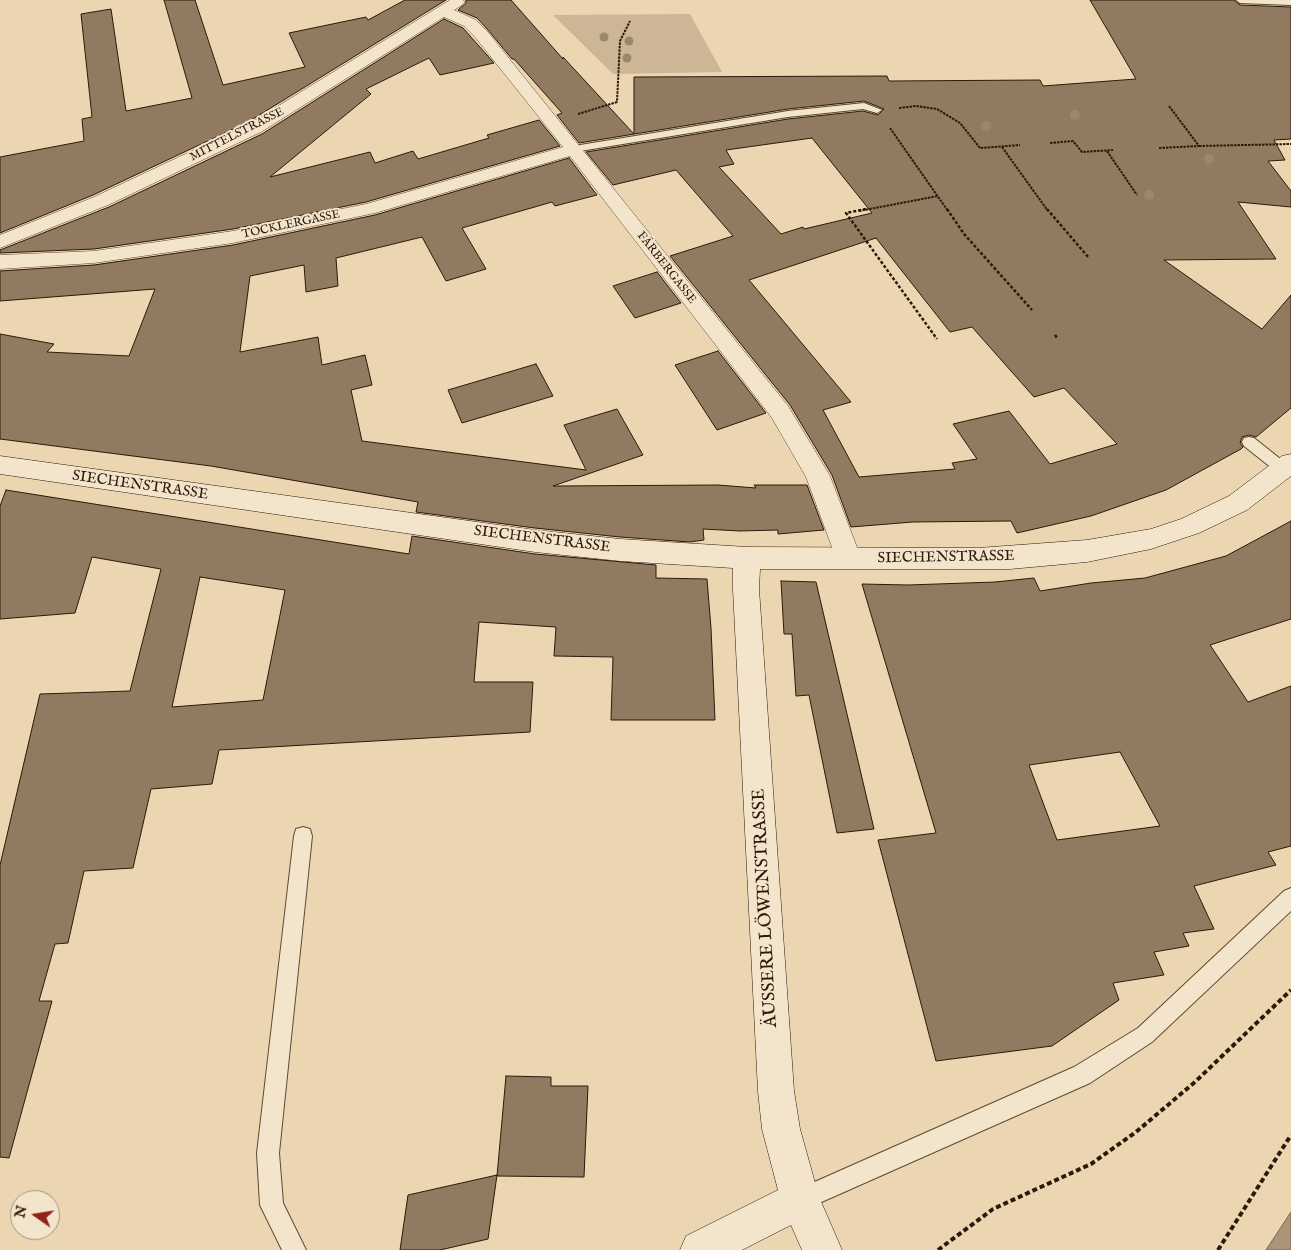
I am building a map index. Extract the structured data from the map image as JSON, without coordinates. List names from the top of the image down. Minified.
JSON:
{"streets":{"street":["MITTELSTRASSE","TOCKLERGASSE","FÄRBERGASSE","SIECHENSTRASSE","ÄUSSERE LÖWENSTRASSE"]},"crossings":[["MITTELSTRASSE","FÄRBERGASSE"],["TOCKLERGASSE","FÄRBERGASSE"],["FÄRBERGASSE","SIECHENSTRASSE"],["SIECHENSTRASSE","ÄUSSERE LÖWENSTRASSE"]],"north":"left"}
